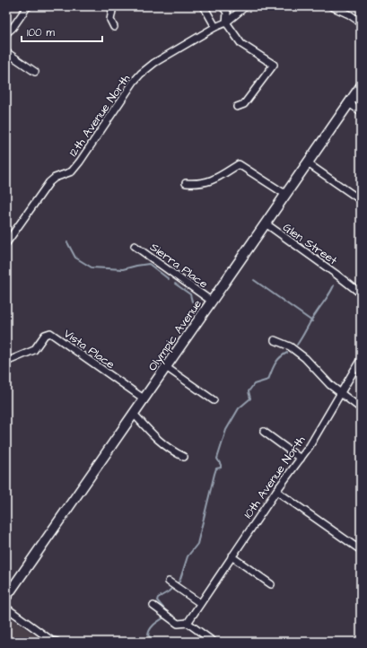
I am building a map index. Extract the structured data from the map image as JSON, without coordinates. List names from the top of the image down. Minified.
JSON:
{"streets":{"street":["12th Avenue North","Glen Street","Sierra Place","Olympic Avenue","Vista Place","10th Avenue North"]},"crossings":[["Glen Street","Olympic Avenue"],["Sierra Place","Olympic Avenue"],["Olympic Avenue","Vista Place"]],"scale_bar":"100 m"}
